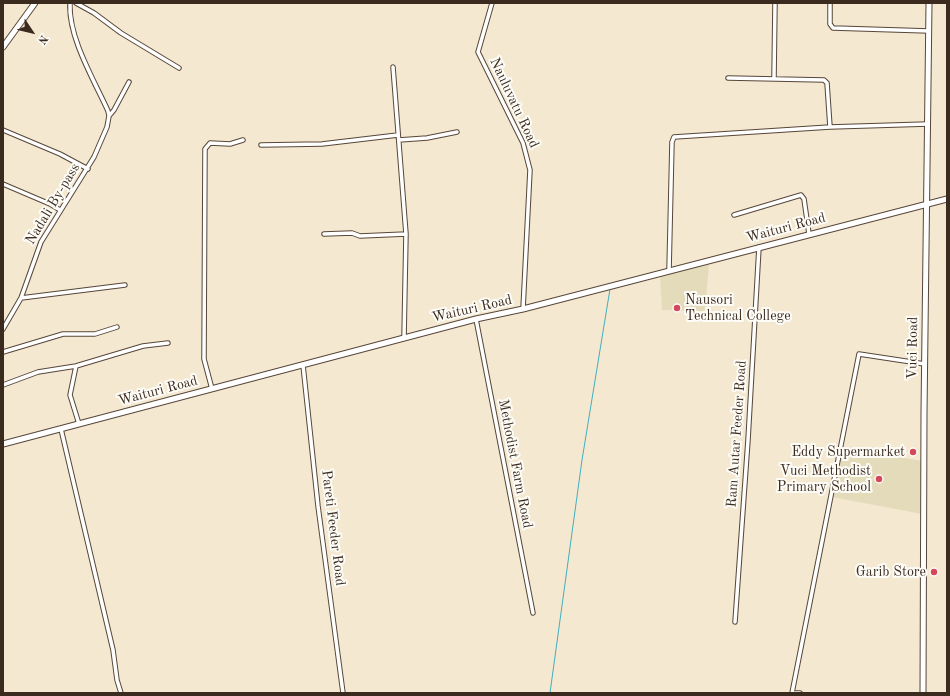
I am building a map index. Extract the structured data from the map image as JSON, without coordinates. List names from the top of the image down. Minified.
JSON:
{"streets":{"main road":["Waituri Road","Vuci Road"],"street":["Nauluvatu Road","Nadali By-pass","Ram Autar Feeder Road","Methodist Farm Road","Pareti Feeder Road"]},"crossings":[["Nauluvatu Road","Waituri Road"],["Waituri Road","Vuci Road"],["Waituri Road","Ram Autar Feeder Road"],["Waituri Road","Methodist Farm Road"],["Waituri Road","Pareti Feeder Road"]],"places":["Nausori Technical College","Eddy Supermarket","Vuci Methodist Primary School","Garib Store"],"north":"bottom right"}
